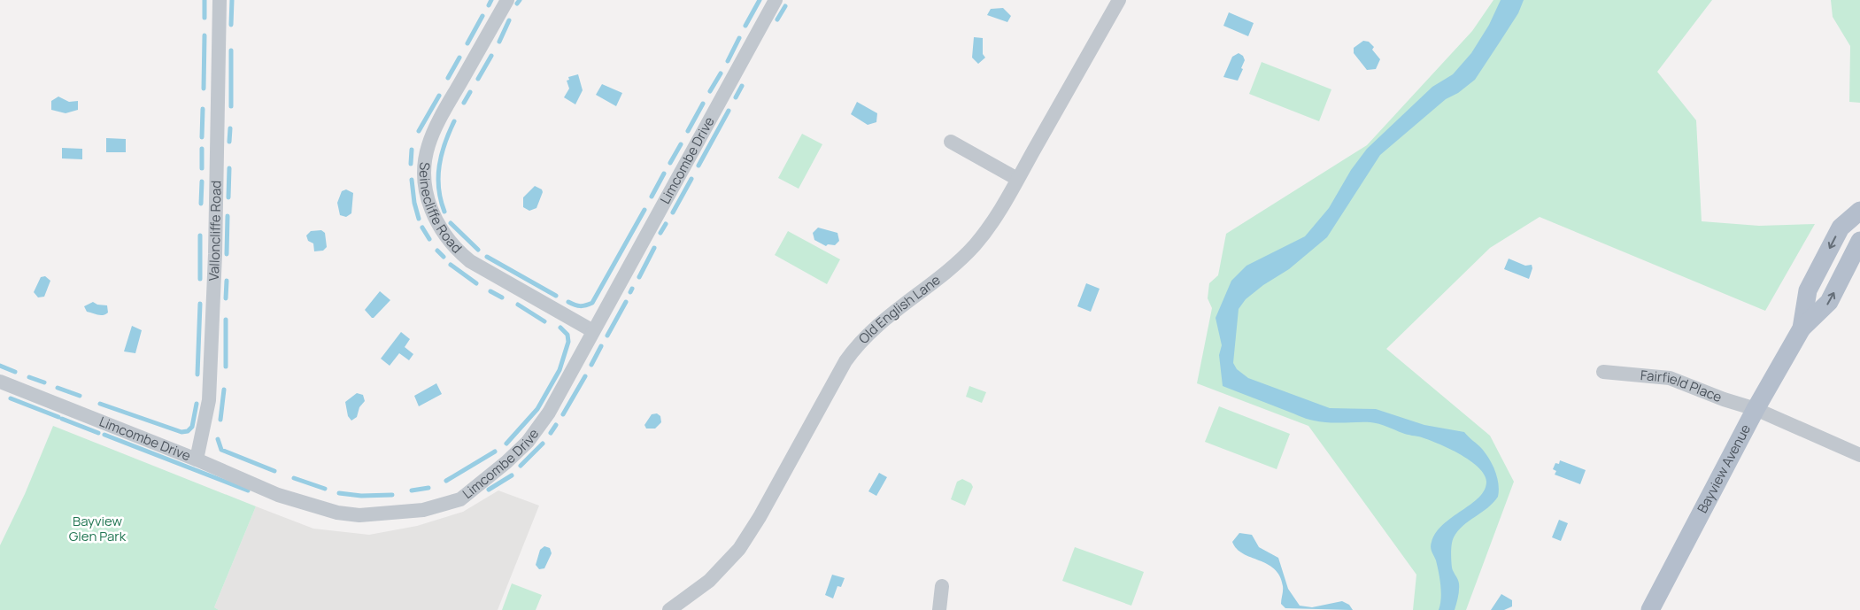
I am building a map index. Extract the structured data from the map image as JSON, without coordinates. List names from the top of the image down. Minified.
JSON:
{"streets":{"main road":["Bayview Avenue"],"street":["Limcombe Drive","Seinecliffe Road","Valloncliffe Road","Old English Lane","Fairfield Place"]},"crossings":[["Limcombe Drive","Seinecliffe Road"],["Limcombe Drive","Valloncliffe Road"],["Fairfield Place","Bayview Avenue"]],"parks":["Bayview Glen Park"]}
